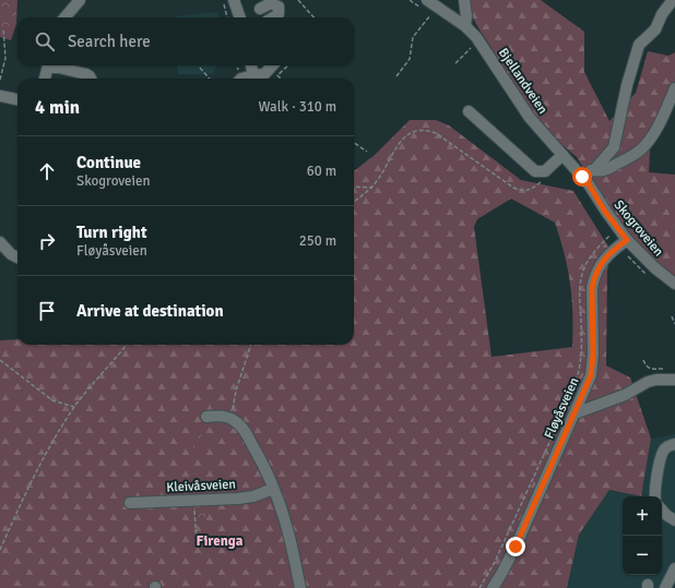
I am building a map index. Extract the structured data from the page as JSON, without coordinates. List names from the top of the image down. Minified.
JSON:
{"streets":{"street":["Bjellandveien","Skogroveien","Fløyåsveien","Kleivåsveien"]},"crossings":[["Bjellandveien","Skogroveien"],["Skogroveien","Fløyåsveien"]],"districts":["Firenga"],"page":{"search":"Search here","heading":["4 min","Walk · 310 m"],"list":[["Continue","Skogroveien","60 m"],["Turn right","Fløyåsveien","250 m"],"Arrive at destination"],"map_buttons":["+","−"]}}
